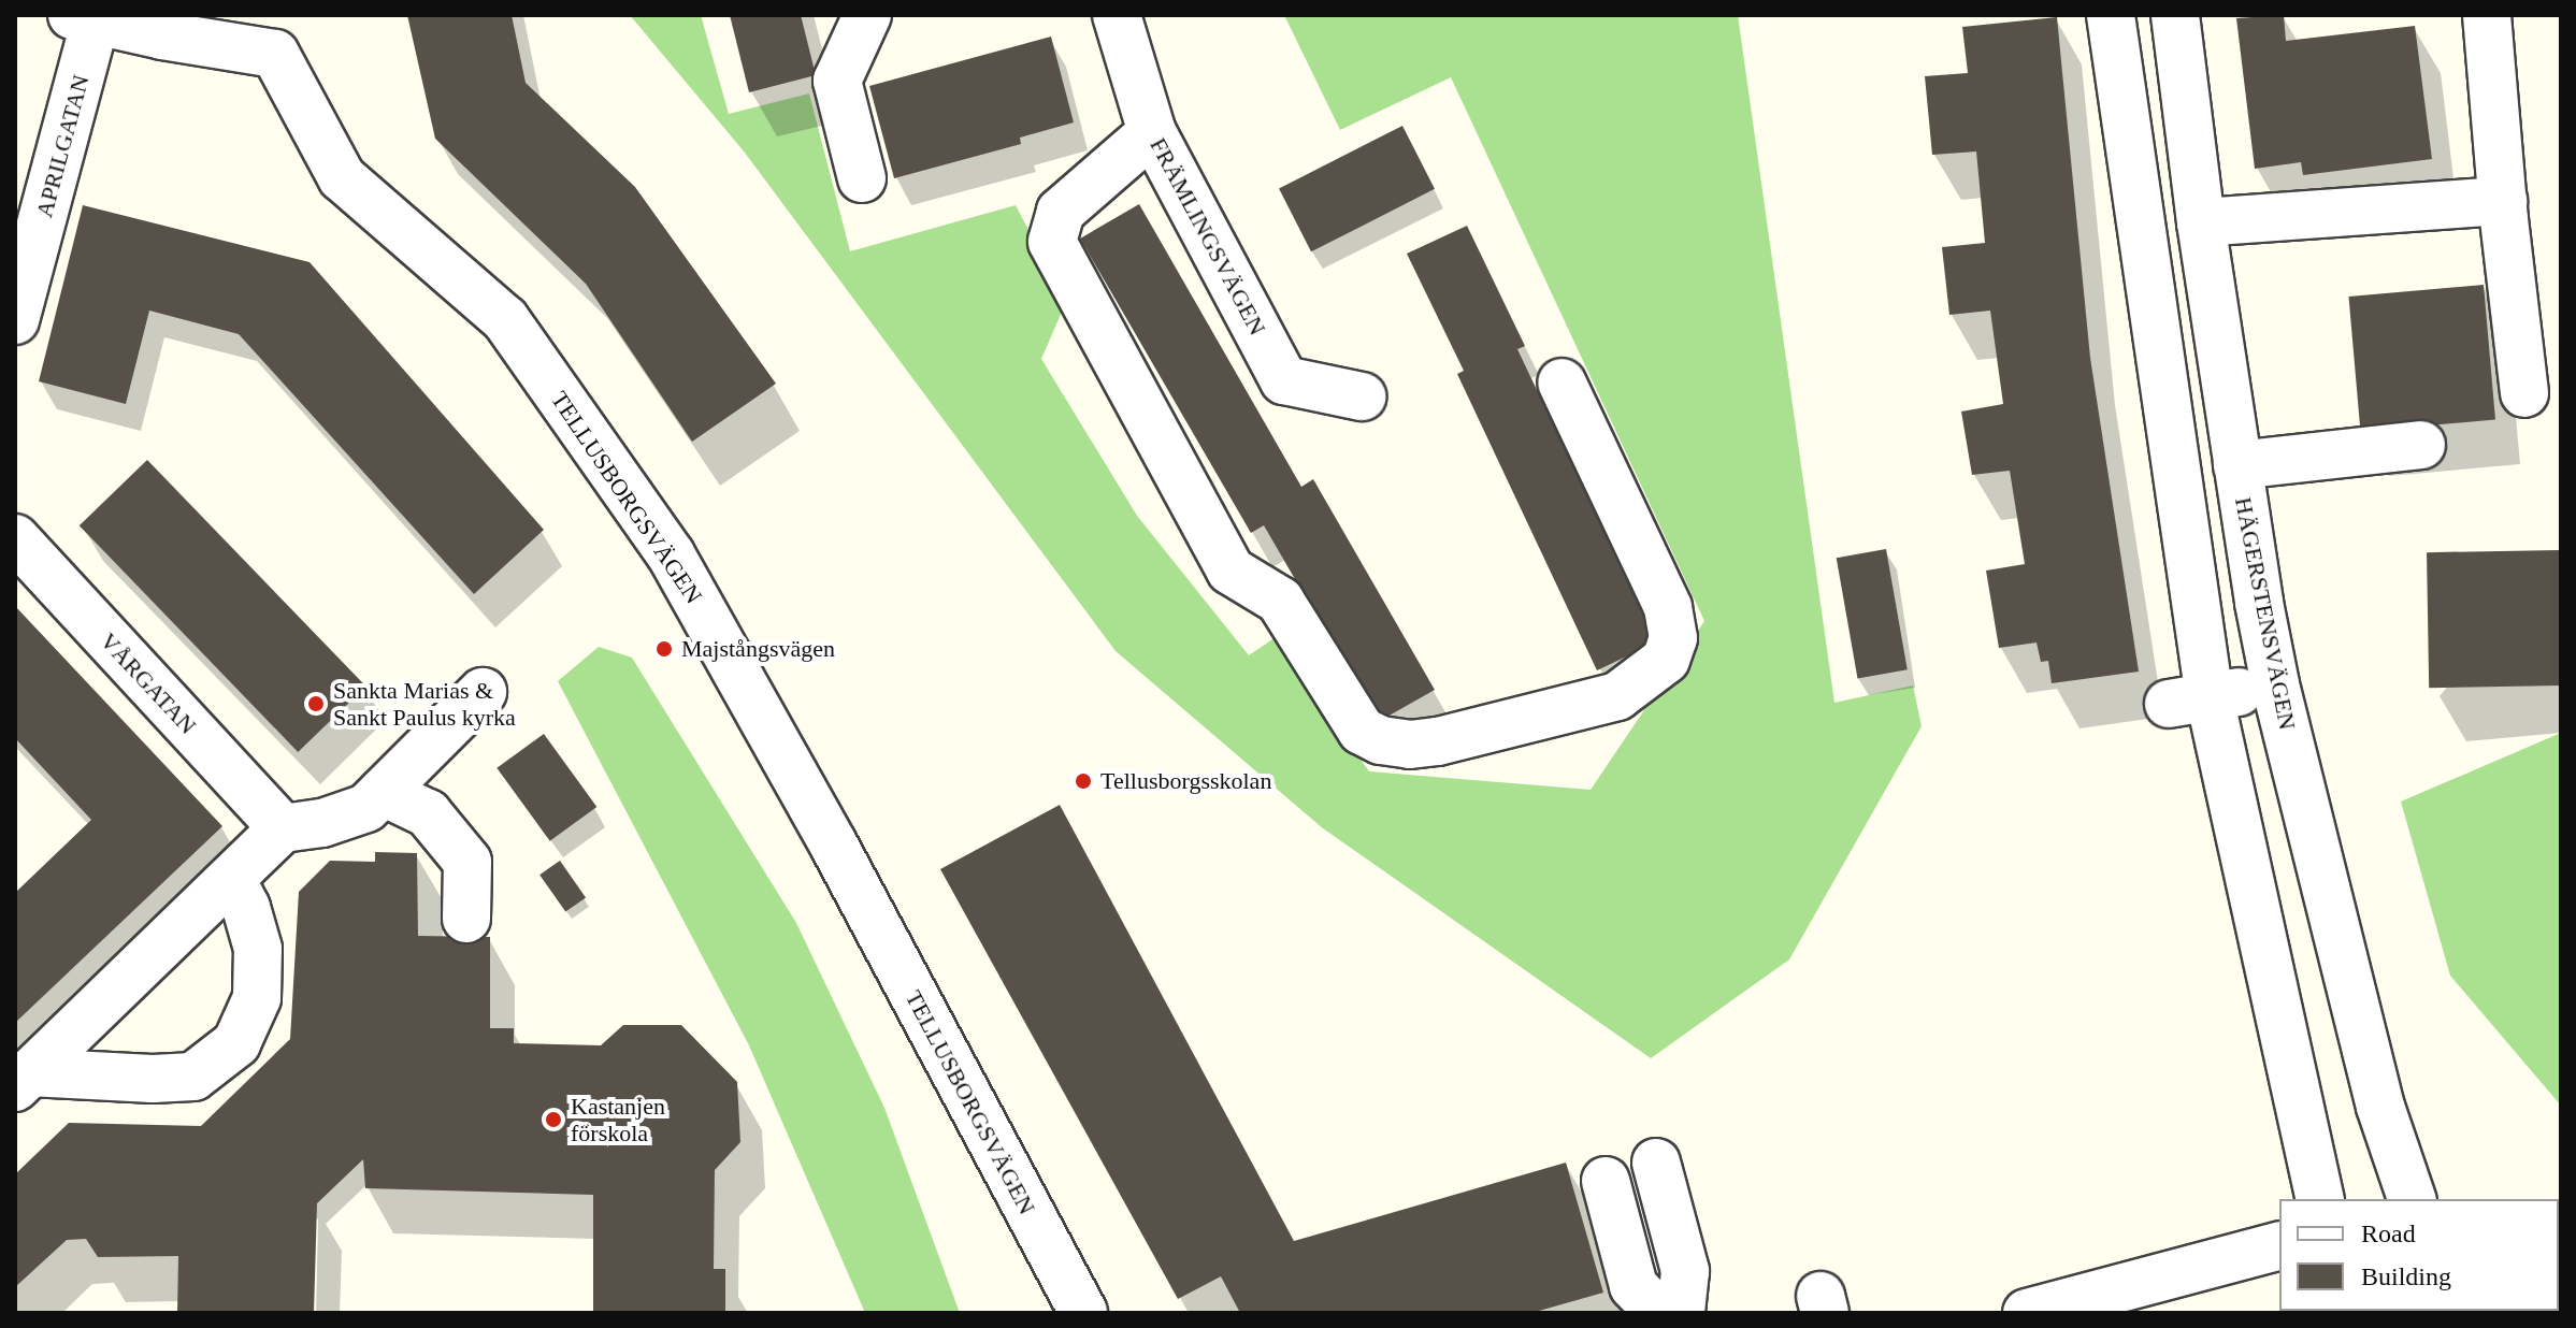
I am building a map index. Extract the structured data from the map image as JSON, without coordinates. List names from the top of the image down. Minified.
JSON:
{"streets":{"street":["APRILGATAN","FRÄMLINGSVÄGEN","TELLUSBORGSVÄGEN","HÄGERSTENSVÄGEN","VÅRGATAN"]},"crossings":[["APRILGATAN","TELLUSBORGSVÄGEN"]],"places":["Majstångsvägen","Sankta Marias & Sankt Paulus kyrka","Tellusborgsskolan","Kastanjen förskola"],"legend":["Road","Building"]}
